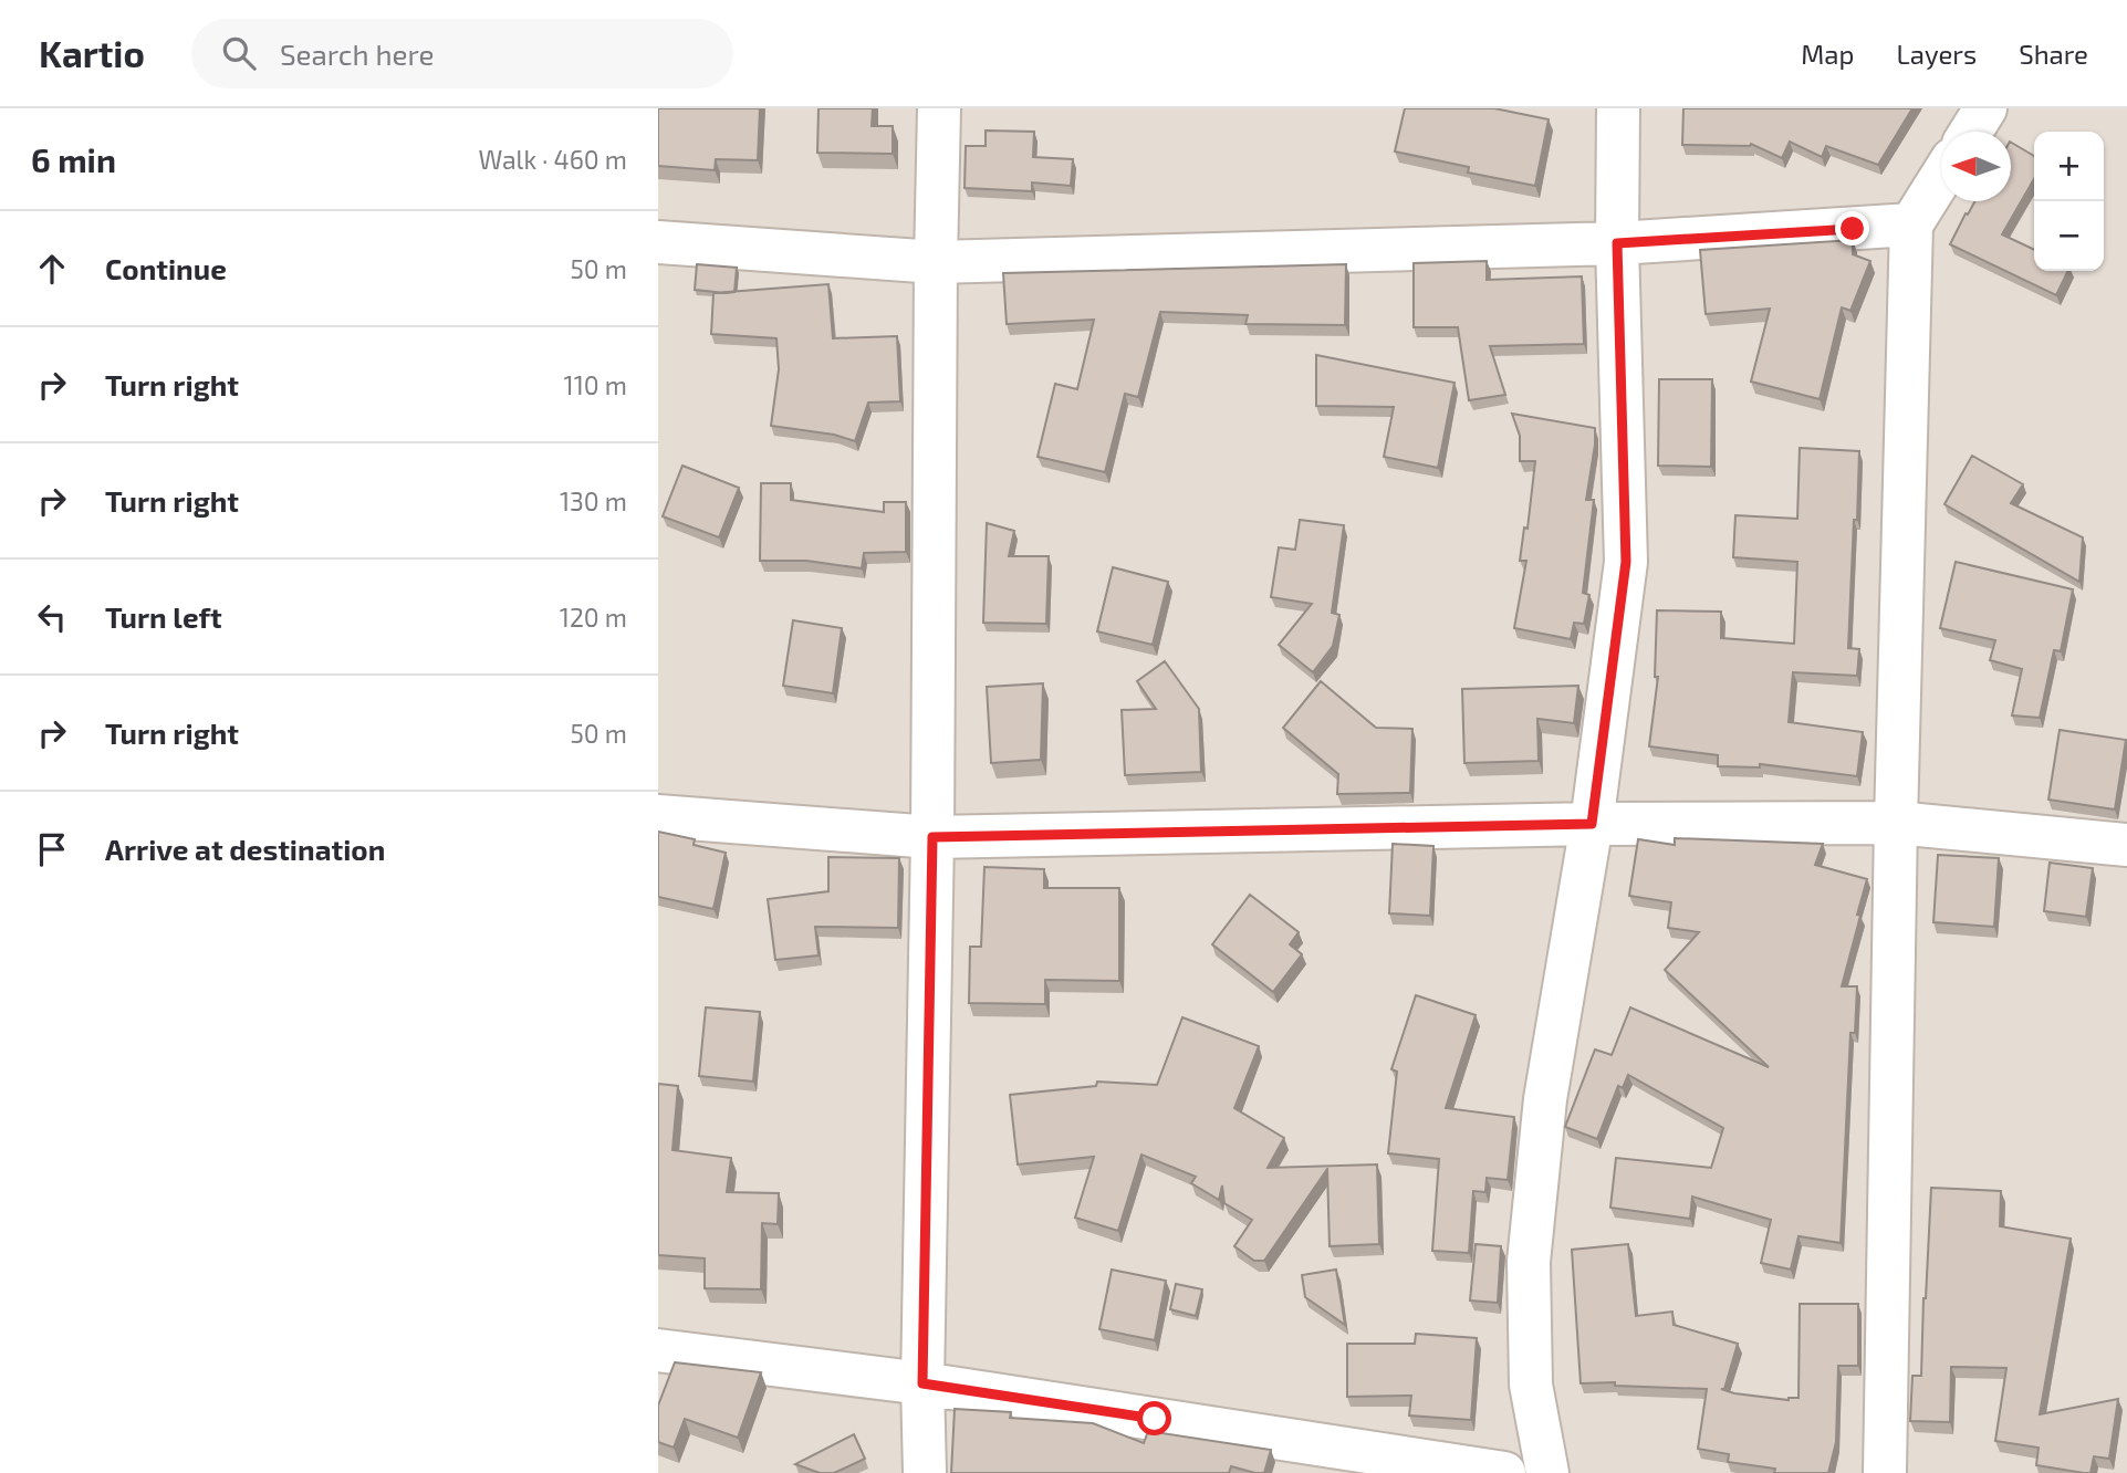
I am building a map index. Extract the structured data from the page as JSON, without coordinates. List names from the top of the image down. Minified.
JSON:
{"north":"left","page":{"header":"Kartio","search":"Search here","nav":["Map","Layers","Share"],"heading":["6 min","Walk · 460 m"],"map_buttons":["+","−"],"list":[["Continue","50 m"],["Turn right","110 m"],["Turn right","130 m"],["Turn left","120 m"],["Turn right","50 m"],"Arrive at destination"]}}
